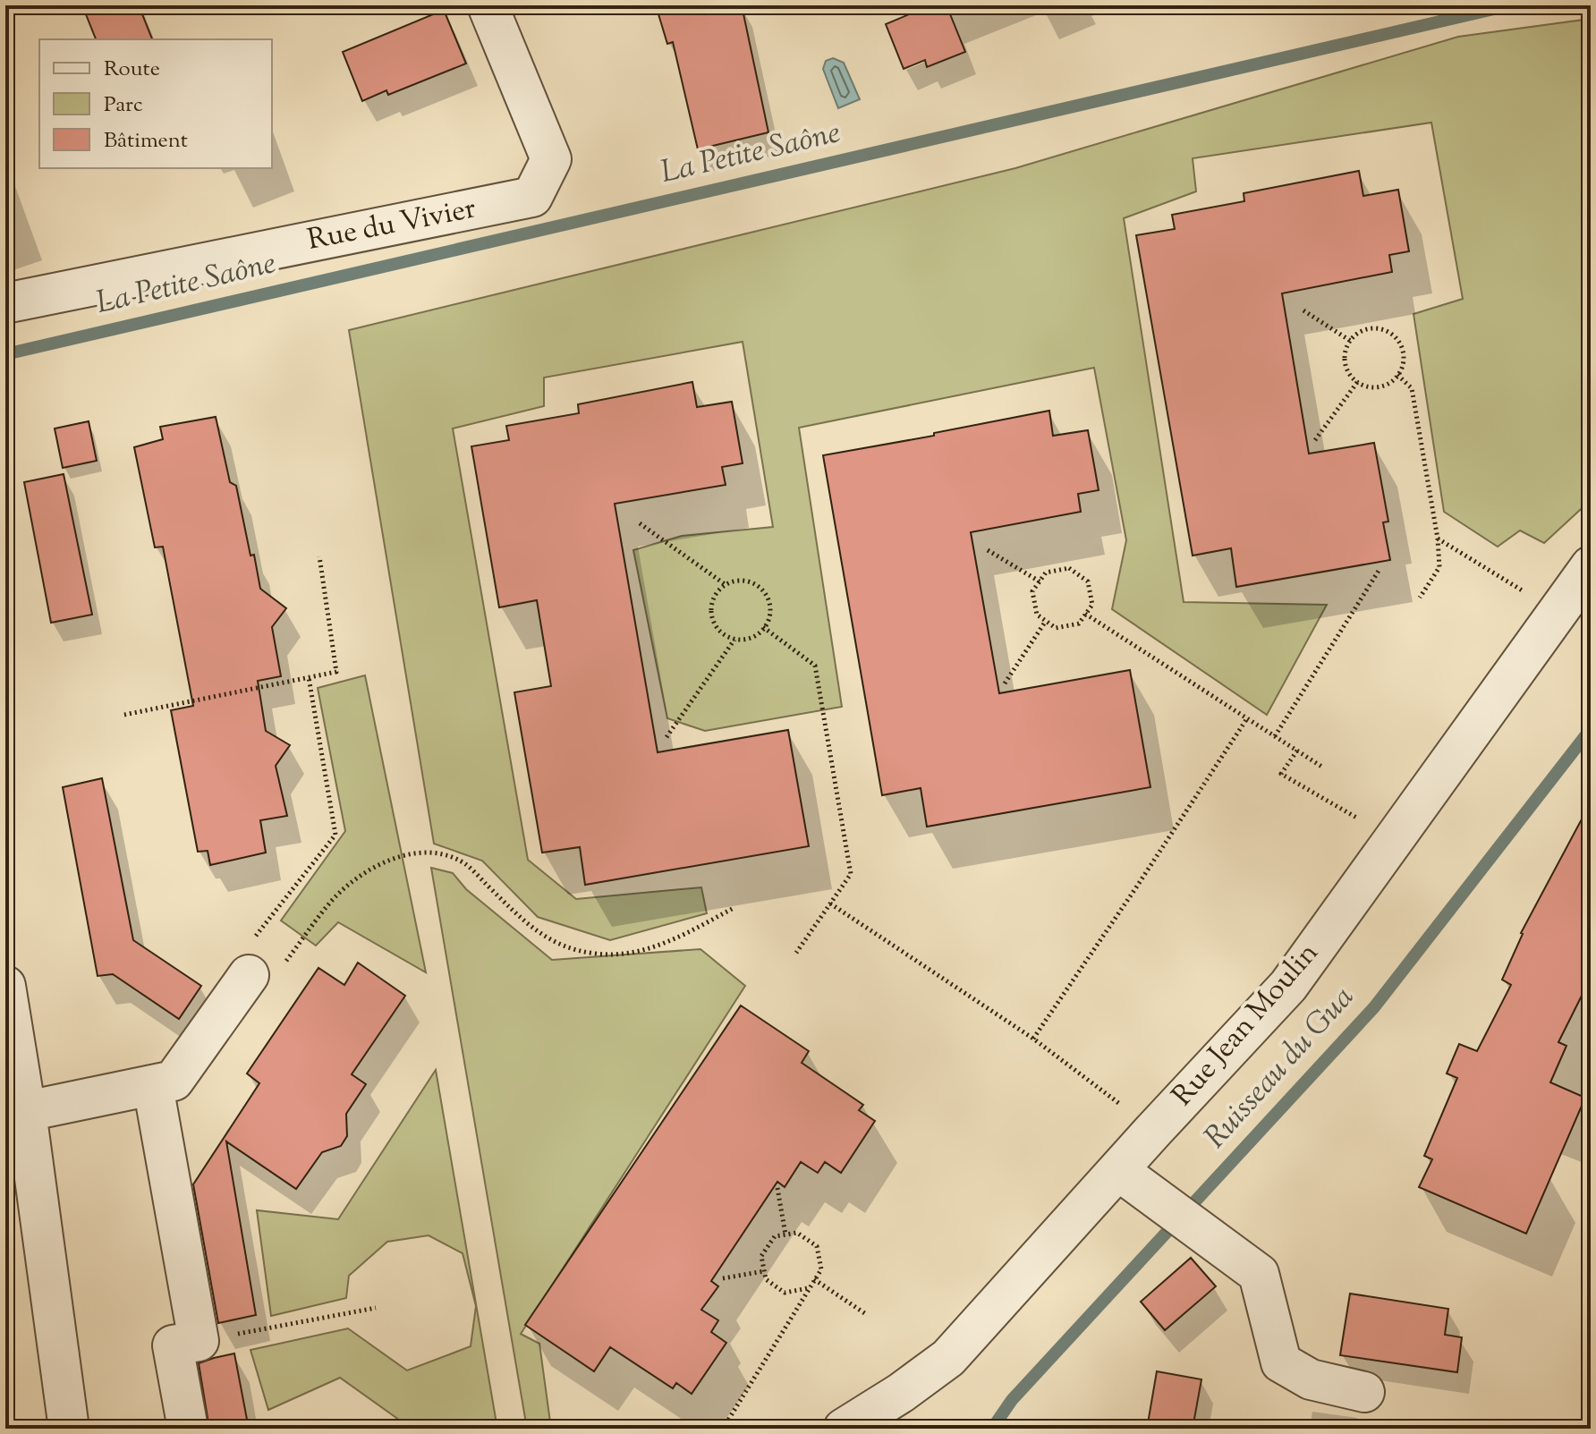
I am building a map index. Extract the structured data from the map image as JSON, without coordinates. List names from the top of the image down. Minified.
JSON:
{"streets":{"street":["Rue du Vivier","Rue Jean Moulin"]},"water":["La Petite Saône","Ruisseau du Gua"],"legend":["Route","Parc","Bâtiment"]}
